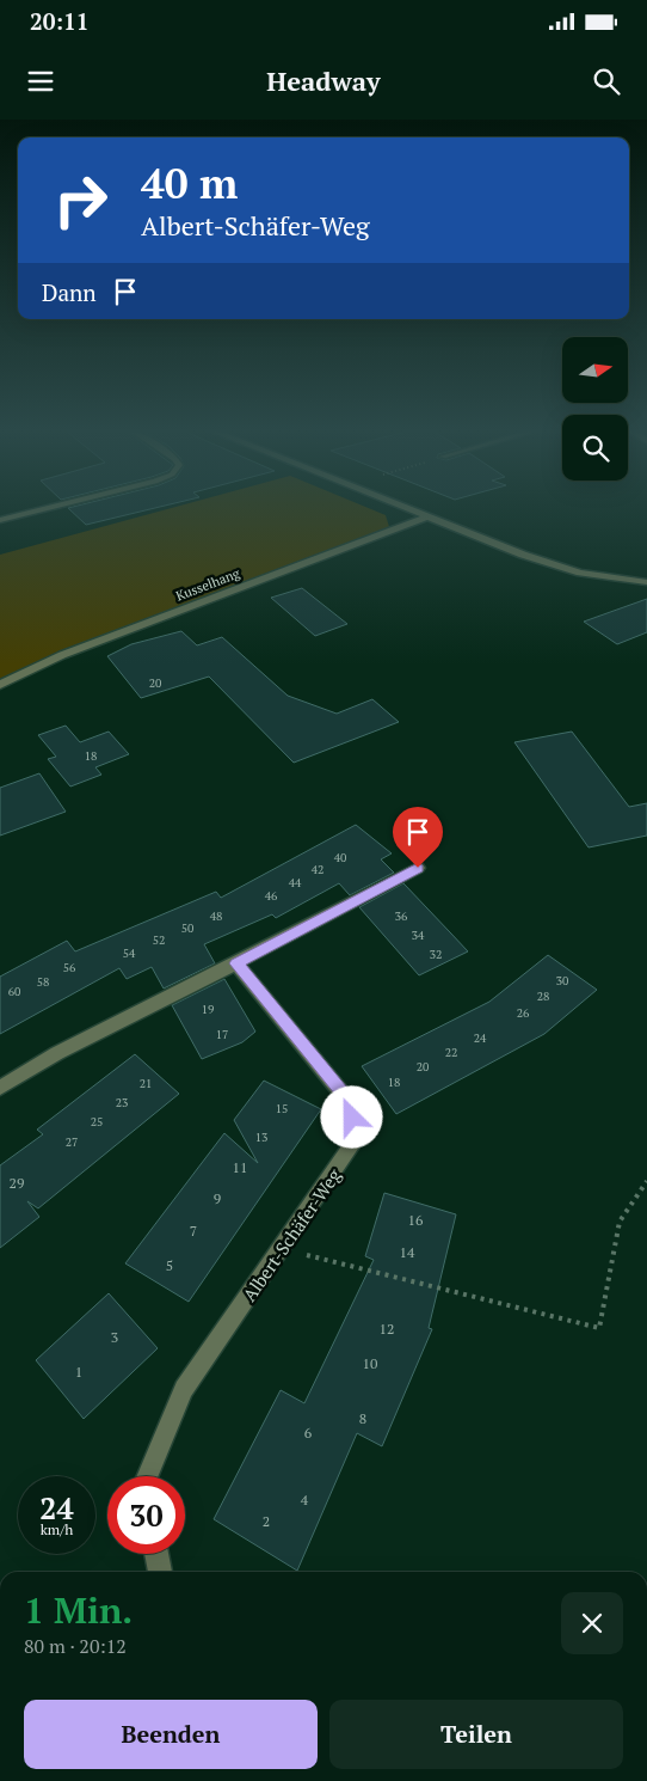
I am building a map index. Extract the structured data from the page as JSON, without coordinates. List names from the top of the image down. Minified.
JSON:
{"streets":{"street":["Kusselhang","Albert-Schäfer-Weg"]},"house_numbers":["20","18","40","42","44","46","48","36","50","34","52","54","32","56","30","58","60","28","19","26","17","24","22","20","18","21","23","15","25","13","27","11","29","9","16","7","14","5","12","3","10","1","8","6","4","2"],"north":"right","page":{"status":"20:11","header":"Headway","turn":["40 m","Albert-Schäfer-Weg"],"then":"Dann","speed":"24 km/h","limit":"30","heading":["1 Min.","80 m · 20:12"],"buttons":["Beenden","Teilen"]}}
